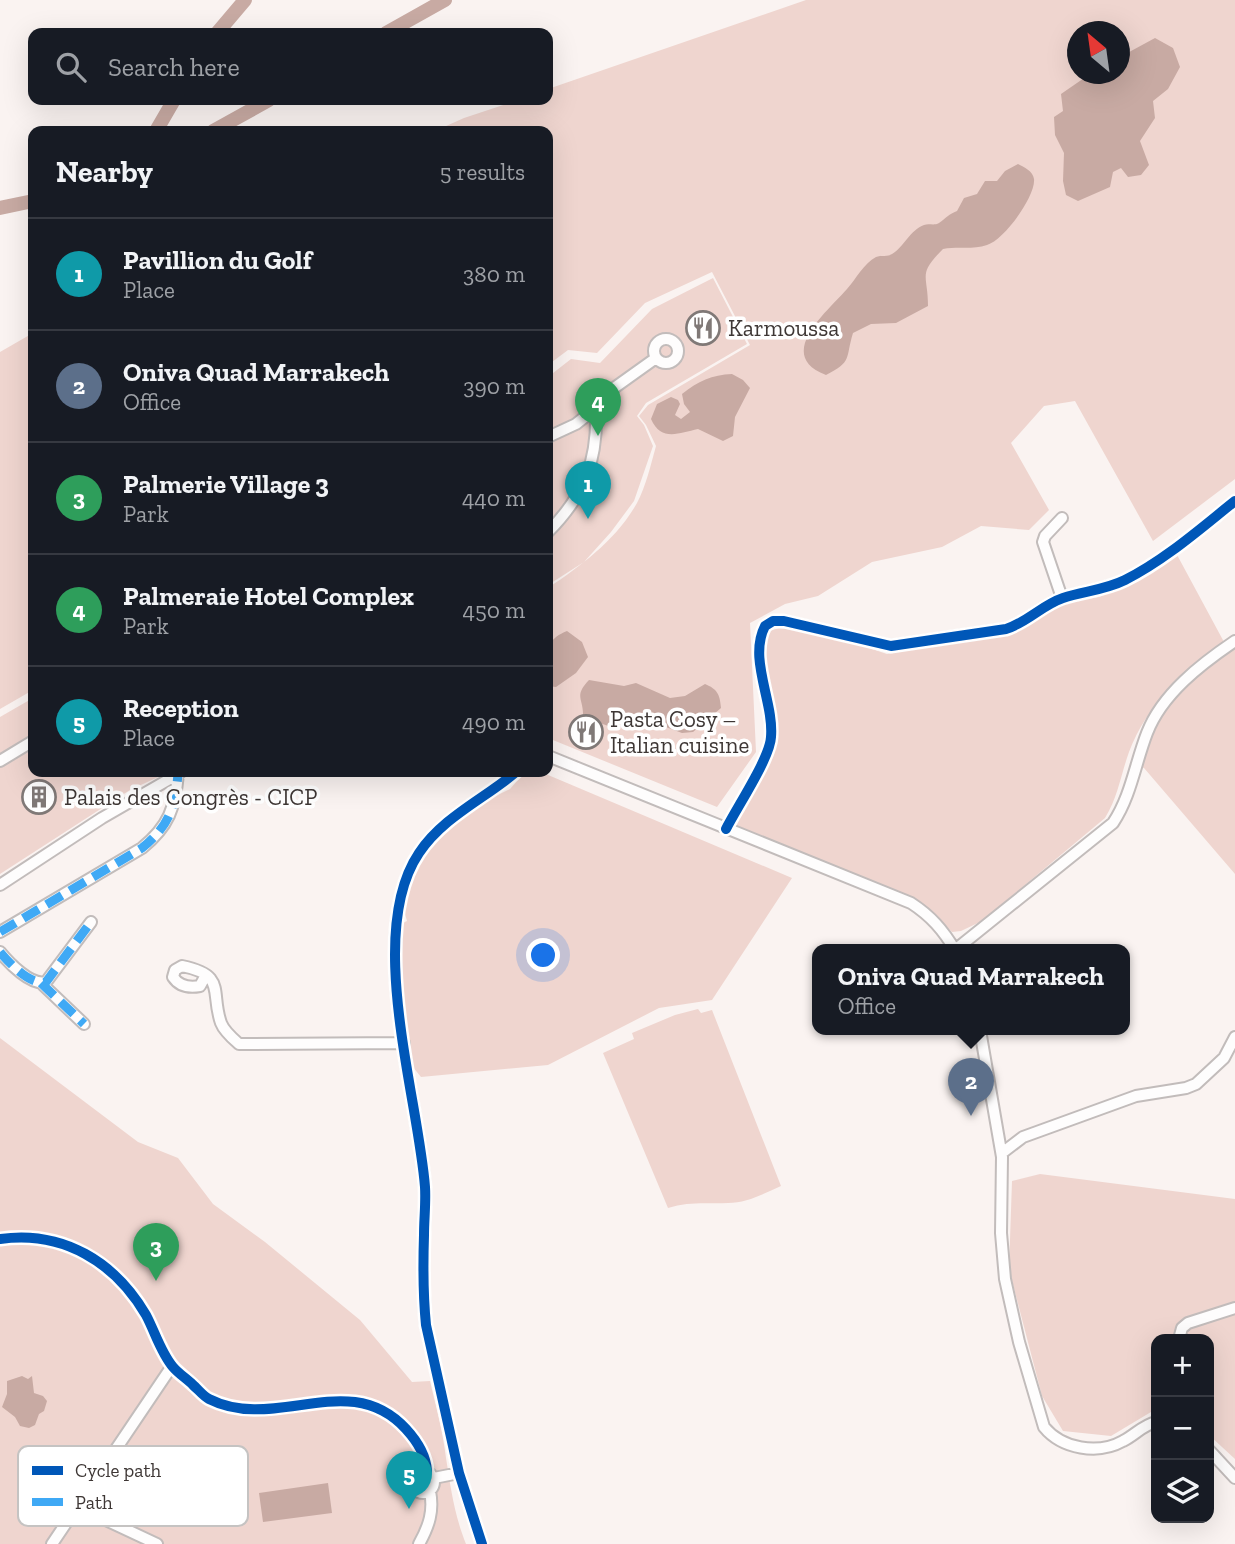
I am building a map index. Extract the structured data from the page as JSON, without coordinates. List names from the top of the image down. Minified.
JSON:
{"places":{"restaurant":["Karmoussa","Pasta Cosy – Italian cuisine"],"building":["Palais des Congrès - CICP"]},"legend":["Cycle path","Path"],"north":"top left","page":{"search":"Search here","heading":["Nearby","5 results"],"list":[{"mark":"1","name":"Pavillion du Golf","note":"Place","value":"380 m"},{"mark":"2","name":"Oniva Quad Marrakech","note":"Office","value":"390 m"},{"mark":"3","name":"Palmerie Village 3","note":"Park","value":"440 m"},{"mark":"4","name":"Palmeraie Hotel Complex","note":"Park","value":"450 m"},{"mark":"5","name":"Reception","note":"Place","value":"490 m"}],"pins":["4","1","2","3","5"],"popup":["Oniva Quad Marrakech","Office"],"map_buttons":["+","−"]}}
